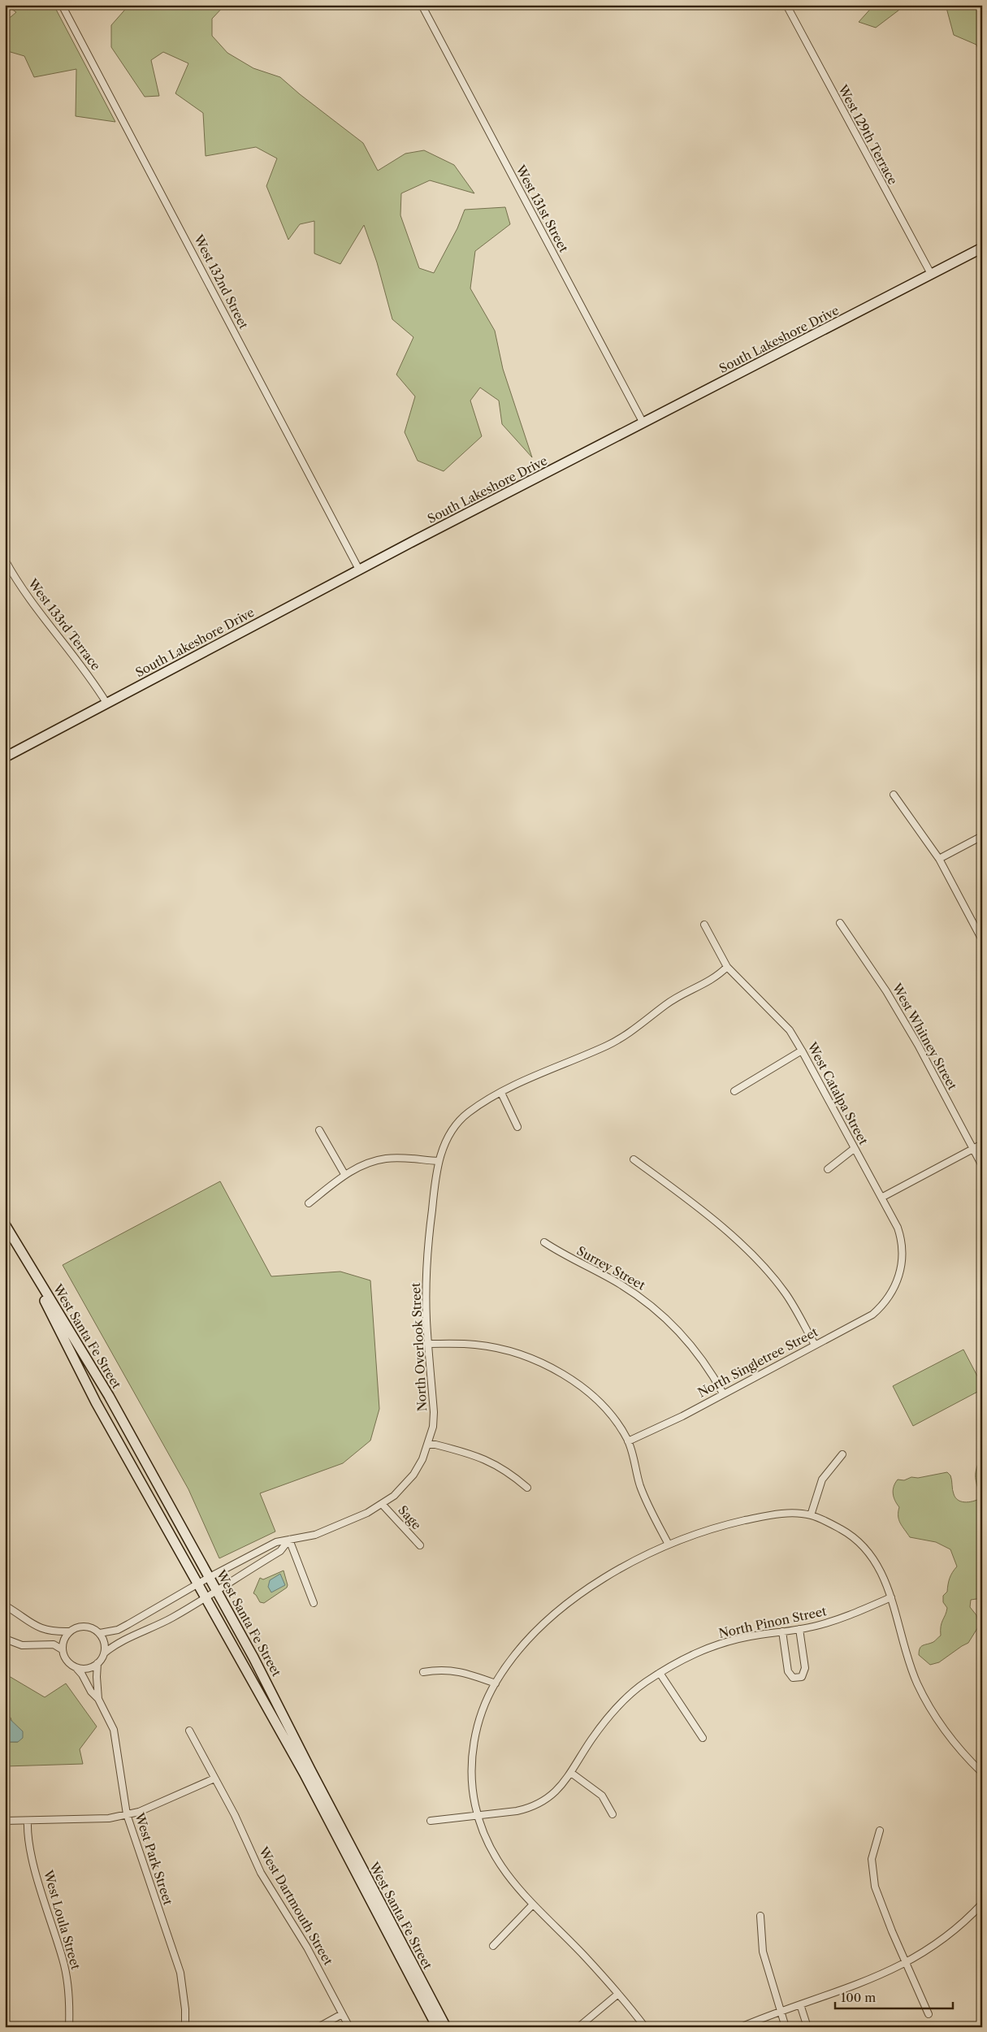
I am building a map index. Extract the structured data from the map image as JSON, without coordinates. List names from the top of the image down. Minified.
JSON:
{"streets":{"street":["West 129th Terrace","West 131st Street","West 132nd Street","South Lakeshore Drive","West 133rd Terrace","West Whitney Street","West Catalpa Street","Surrey Street","West Santa Fe Street","North Overlook Street","North Singletree Street","Sage","North Pinon Street","West Park Street","West Dartmouth Street","West Loula Street"]},"crossings":[["West 129th Terrace","South Lakeshore Drive"],["West 131st Street","South Lakeshore Drive"],["West 132nd Street","South Lakeshore Drive"],["South Lakeshore Drive","West 133rd Terrace"],["West Catalpa Street","North Overlook Street"],["West Catalpa Street","North Singletree Street"],["Surrey Street","North Singletree Street"],["West Santa Fe Street","North Overlook Street"],["North Overlook Street","Sage"],["North Overlook Street","West Park Street"]],"scale_bar":"100 m"}
